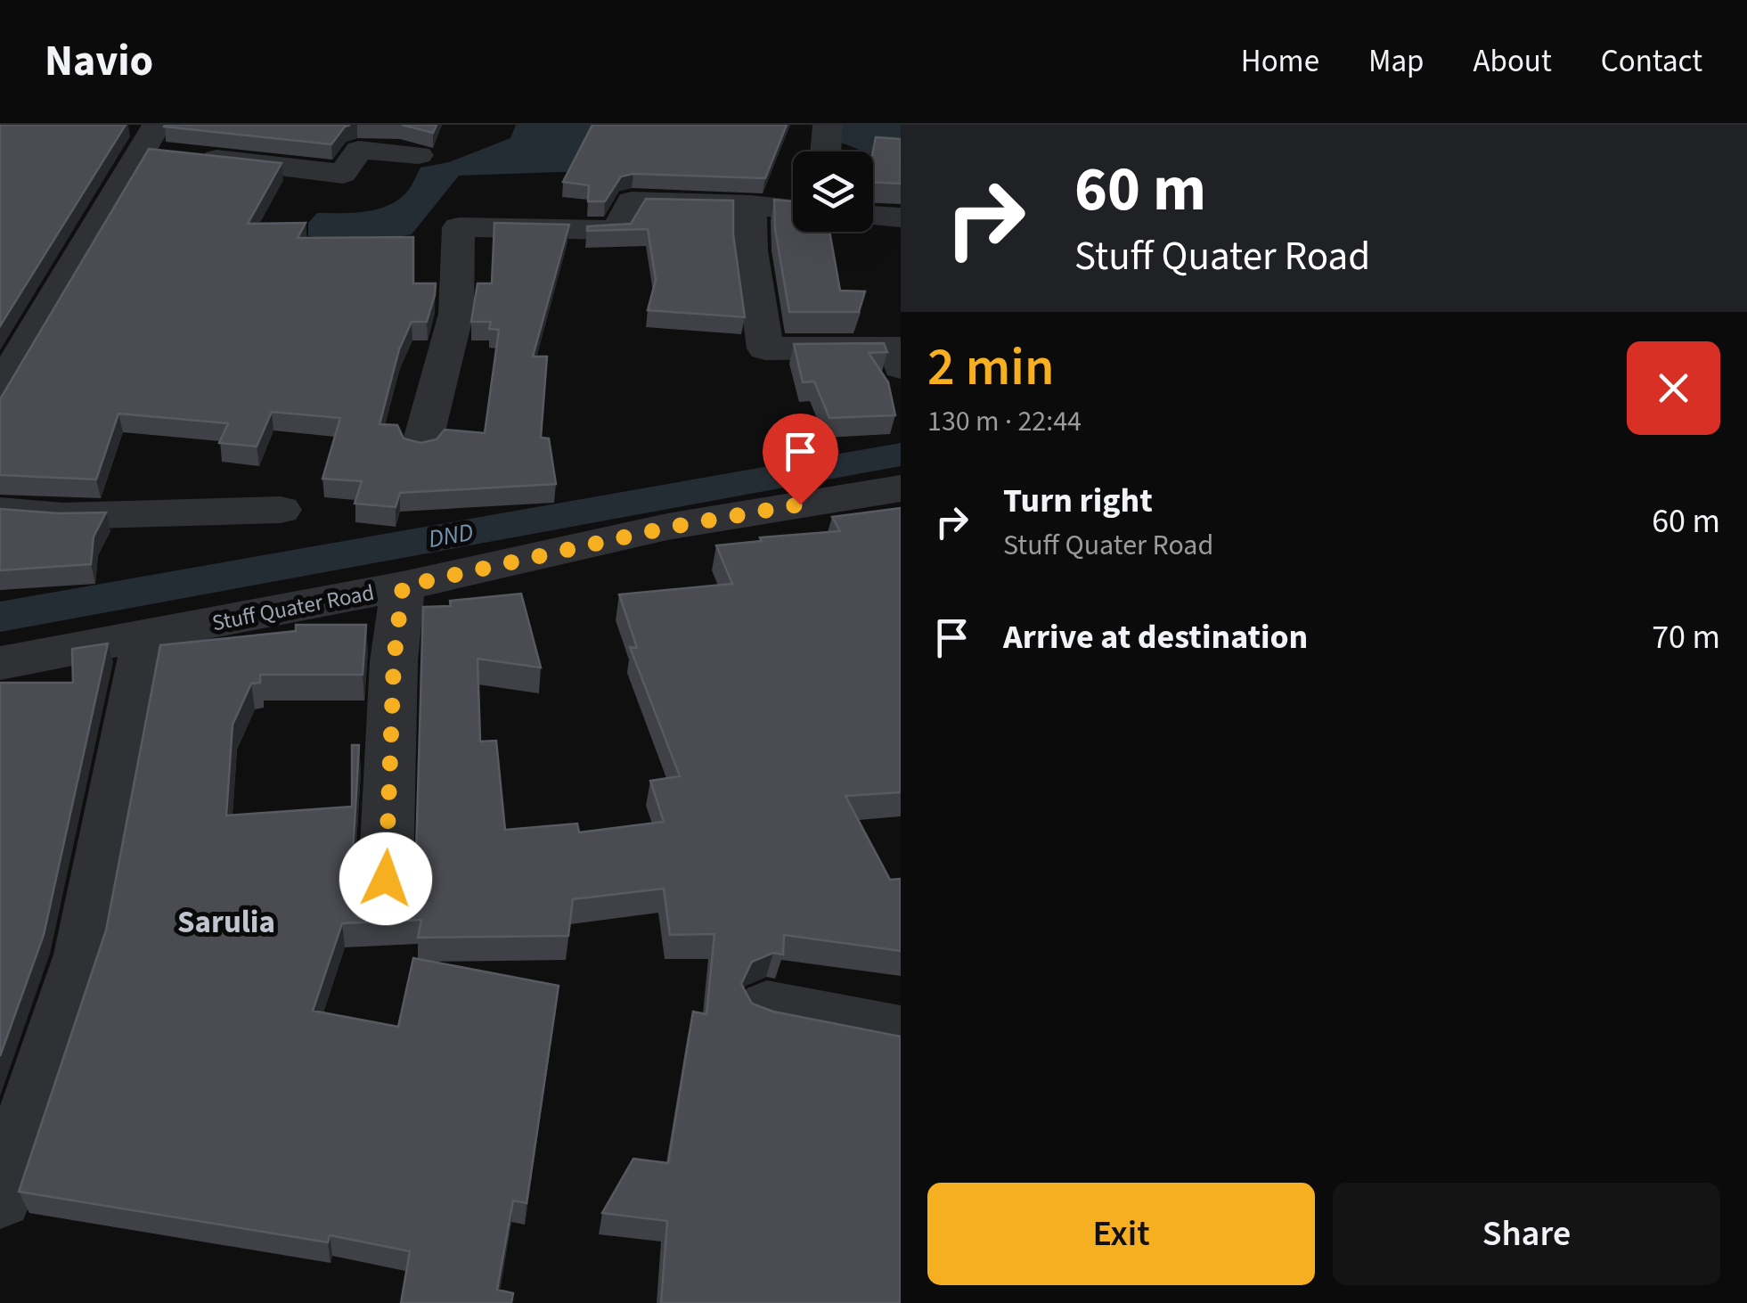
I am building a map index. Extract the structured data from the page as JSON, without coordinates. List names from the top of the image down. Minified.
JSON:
{"streets":{"street":["Stuff Quater Road"]},"districts":["Sarulia"],"water":["DND"],"page":{"header":"Navio","nav":["Home","Map","About","Contact"],"turn":["60 m","Stuff Quater Road"],"heading":["2 min","130 m · 22:44"],"list":[{"name":"Turn right","note":"Stuff Quater Road","value":"60 m"},{"name":"Arrive at destination","value":"70 m"}],"buttons":["Exit","Share"]}}
